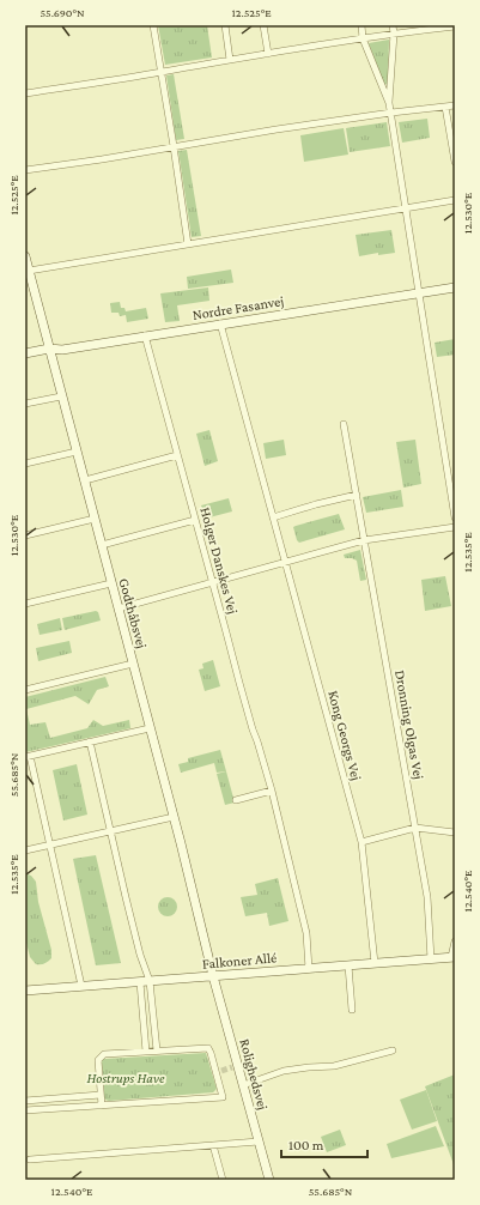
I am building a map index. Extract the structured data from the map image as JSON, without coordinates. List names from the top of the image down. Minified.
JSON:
{"streets":{"street":["Nordre Fasanvej","Holger Danskes Vej","Godthåbsvej","Dronning Olgas Vej","Kong Georgs Vej","Falkoner Allé","Rolighedsvej"]},"crossings":[["Nordre Fasanvej","Holger Danskes Vej"],["Nordre Fasanvej","Godthåbsvej"],["Nordre Fasanvej","Kong Georgs Vej"],["Holger Danskes Vej","Falkoner Allé"],["Godthåbsvej","Falkoner Allé"],["Godthåbsvej","Rolighedsvej"],["Dronning Olgas Vej","Falkoner Allé"],["Kong Georgs Vej","Falkoner Allé"],["Falkoner Allé","Rolighedsvej"]],"parks":["Hostrups Have"],"scale_bar":"100 m","coordinates":["55.690°N","12.525°E","12.530°E","12.535°E","55.685°N","12.540°E"]}
